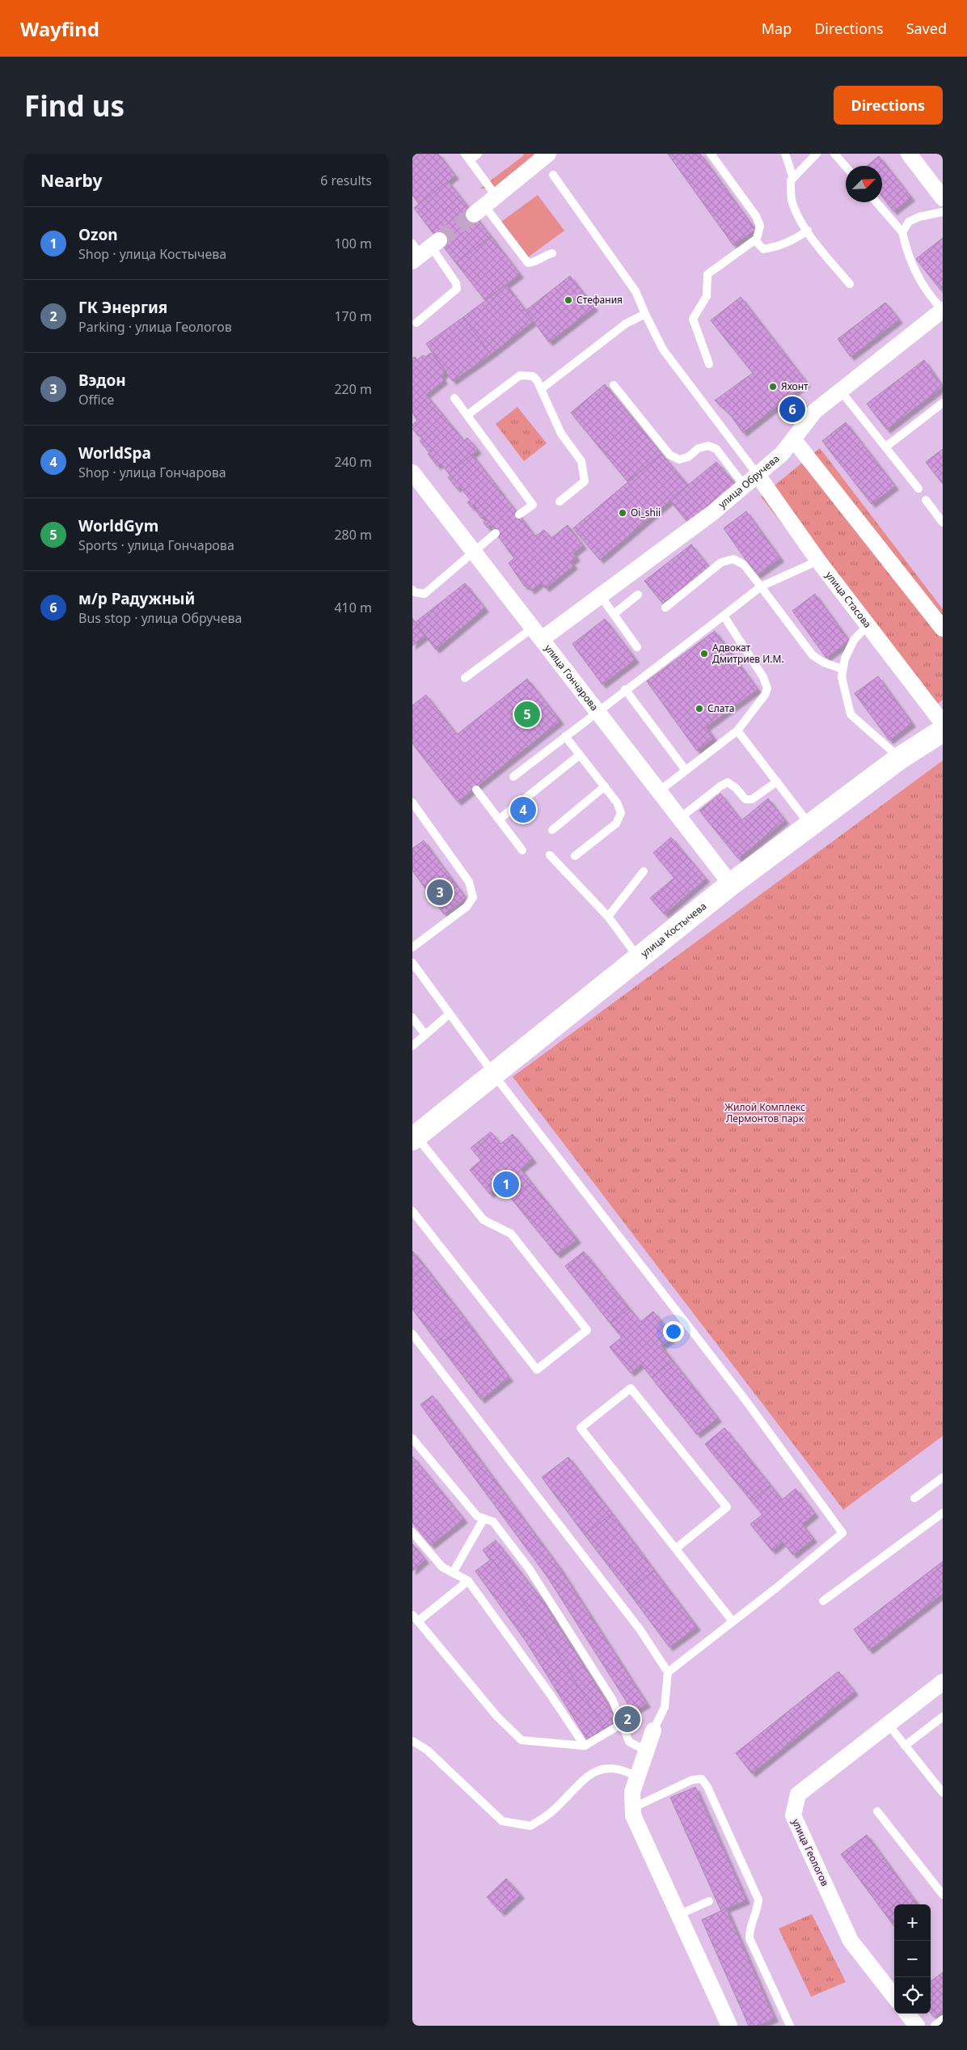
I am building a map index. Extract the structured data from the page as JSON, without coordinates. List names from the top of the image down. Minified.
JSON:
{"streets":{"street":["улица Обручева","улица Стасова","улица Гончарова","улица Костычева","улица Геологов"]},"crossings":[["улица Обручева","улица Стасова"],["улица Обручева","улица Гончарова"],["улица Гончарова","улица Костычева"]],"parks":["Жилой Комплекс Лермонтов парк"],"places":["Стефания","Яхонт","Oi_shii","Адвокат Дмитриев И.М.","Слата"],"north":"top right","page":{"header":"Wayfind","nav":["Map","Directions","Saved"],"buttons":"Directions","title":"Find us","heading":["Nearby","6 results"],"list":[{"mark":"1","name":"Ozon","note":"Shop · улица Костычева","value":"100 m"},{"mark":"2","name":"ГК Энергия","note":"Parking · улица Геологов","value":"170 m"},{"mark":"3","name":"Вэдон","note":"Office","value":"220 m"},{"mark":"4","name":"WorldSpa","note":"Shop · улица Гончарова","value":"240 m"},{"mark":"5","name":"WorldGym","note":"Sports · улица Гончарова","value":"280 m"},{"mark":"6","name":"м/р Радужный","note":"Bus stop · улица Обручева","value":"410 m"}],"pins":["6","5","4","3","1","2"],"map_buttons":["+","−"]}}
